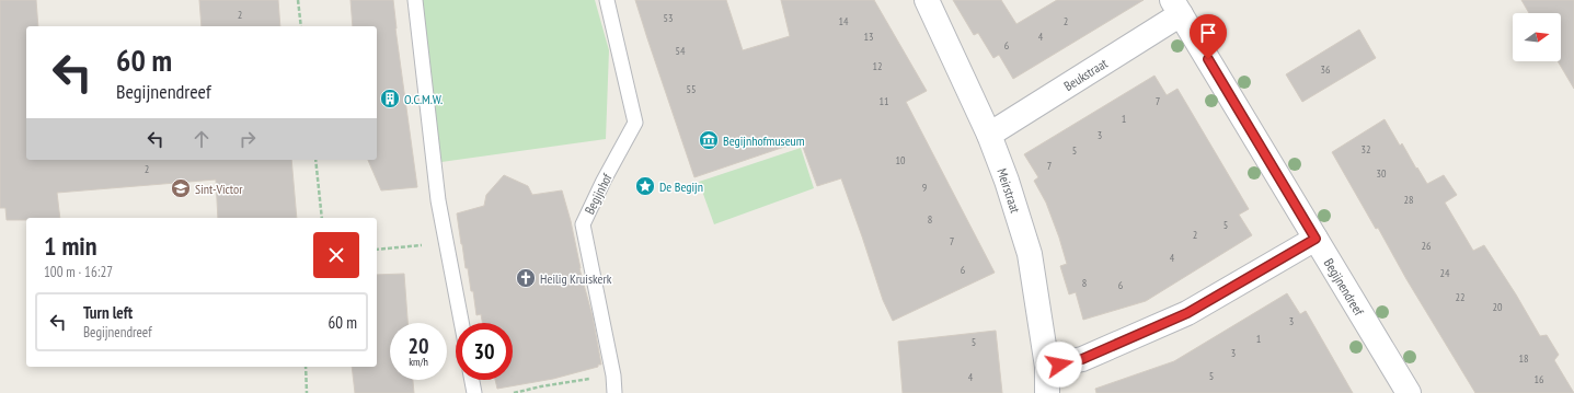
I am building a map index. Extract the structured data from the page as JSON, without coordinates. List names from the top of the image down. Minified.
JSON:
{"streets":{"street":["Beukstraat","Meirstraat","Begijnendreef"],"lane":["Begijnhof"]},"crossings":[["Beukstraat","Meirstraat"],["Beukstraat","Begijnendreef"]],"places":{"building":["O.C.M.W."],"museum":["Begijnhofmuseum"],"place":["De Begijn"],"school or university":["Sint-Victor"],"church":["Heilig Kruiskerk"]},"house_numbers":["2","53","14","2","13","4","6","54","12","36","55","11","7","1","3","32","5","10","7","2","30","9","28","8","5","2","7","26","4","6","24","8","6","22","20","3","1","5","3","18","5","4","16"],"north":"right","page":{"turn":["60 m","Begijnendreef"],"heading":["1 min","100 m · 16:27"],"list":[{"name":"Turn left","note":"Begijnendreef","value":"60 m"}],"speed":"20 km/h","limit":"30"}}
